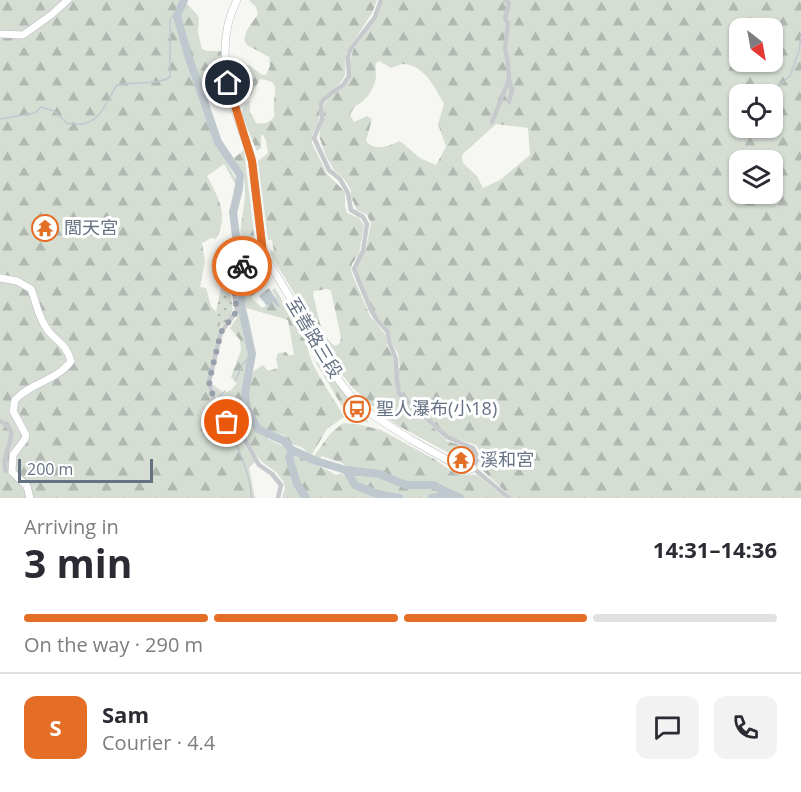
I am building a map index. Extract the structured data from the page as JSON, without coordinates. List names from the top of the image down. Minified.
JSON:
{"streets":{"street":["至善路三段"]},"places":{"temple":["閭天宮","溪和宮"],"bus stop":["聖人瀑布(小18)"]},"scale_bar":"200 m","north":"bottom right","page":{"scale":"200 m","heading":["3 min","Arriving in","14:31–14:36"],"panel":["Sam","Courier · 4.4"],"bar":"On the way · 290 m","round":"S"}}
